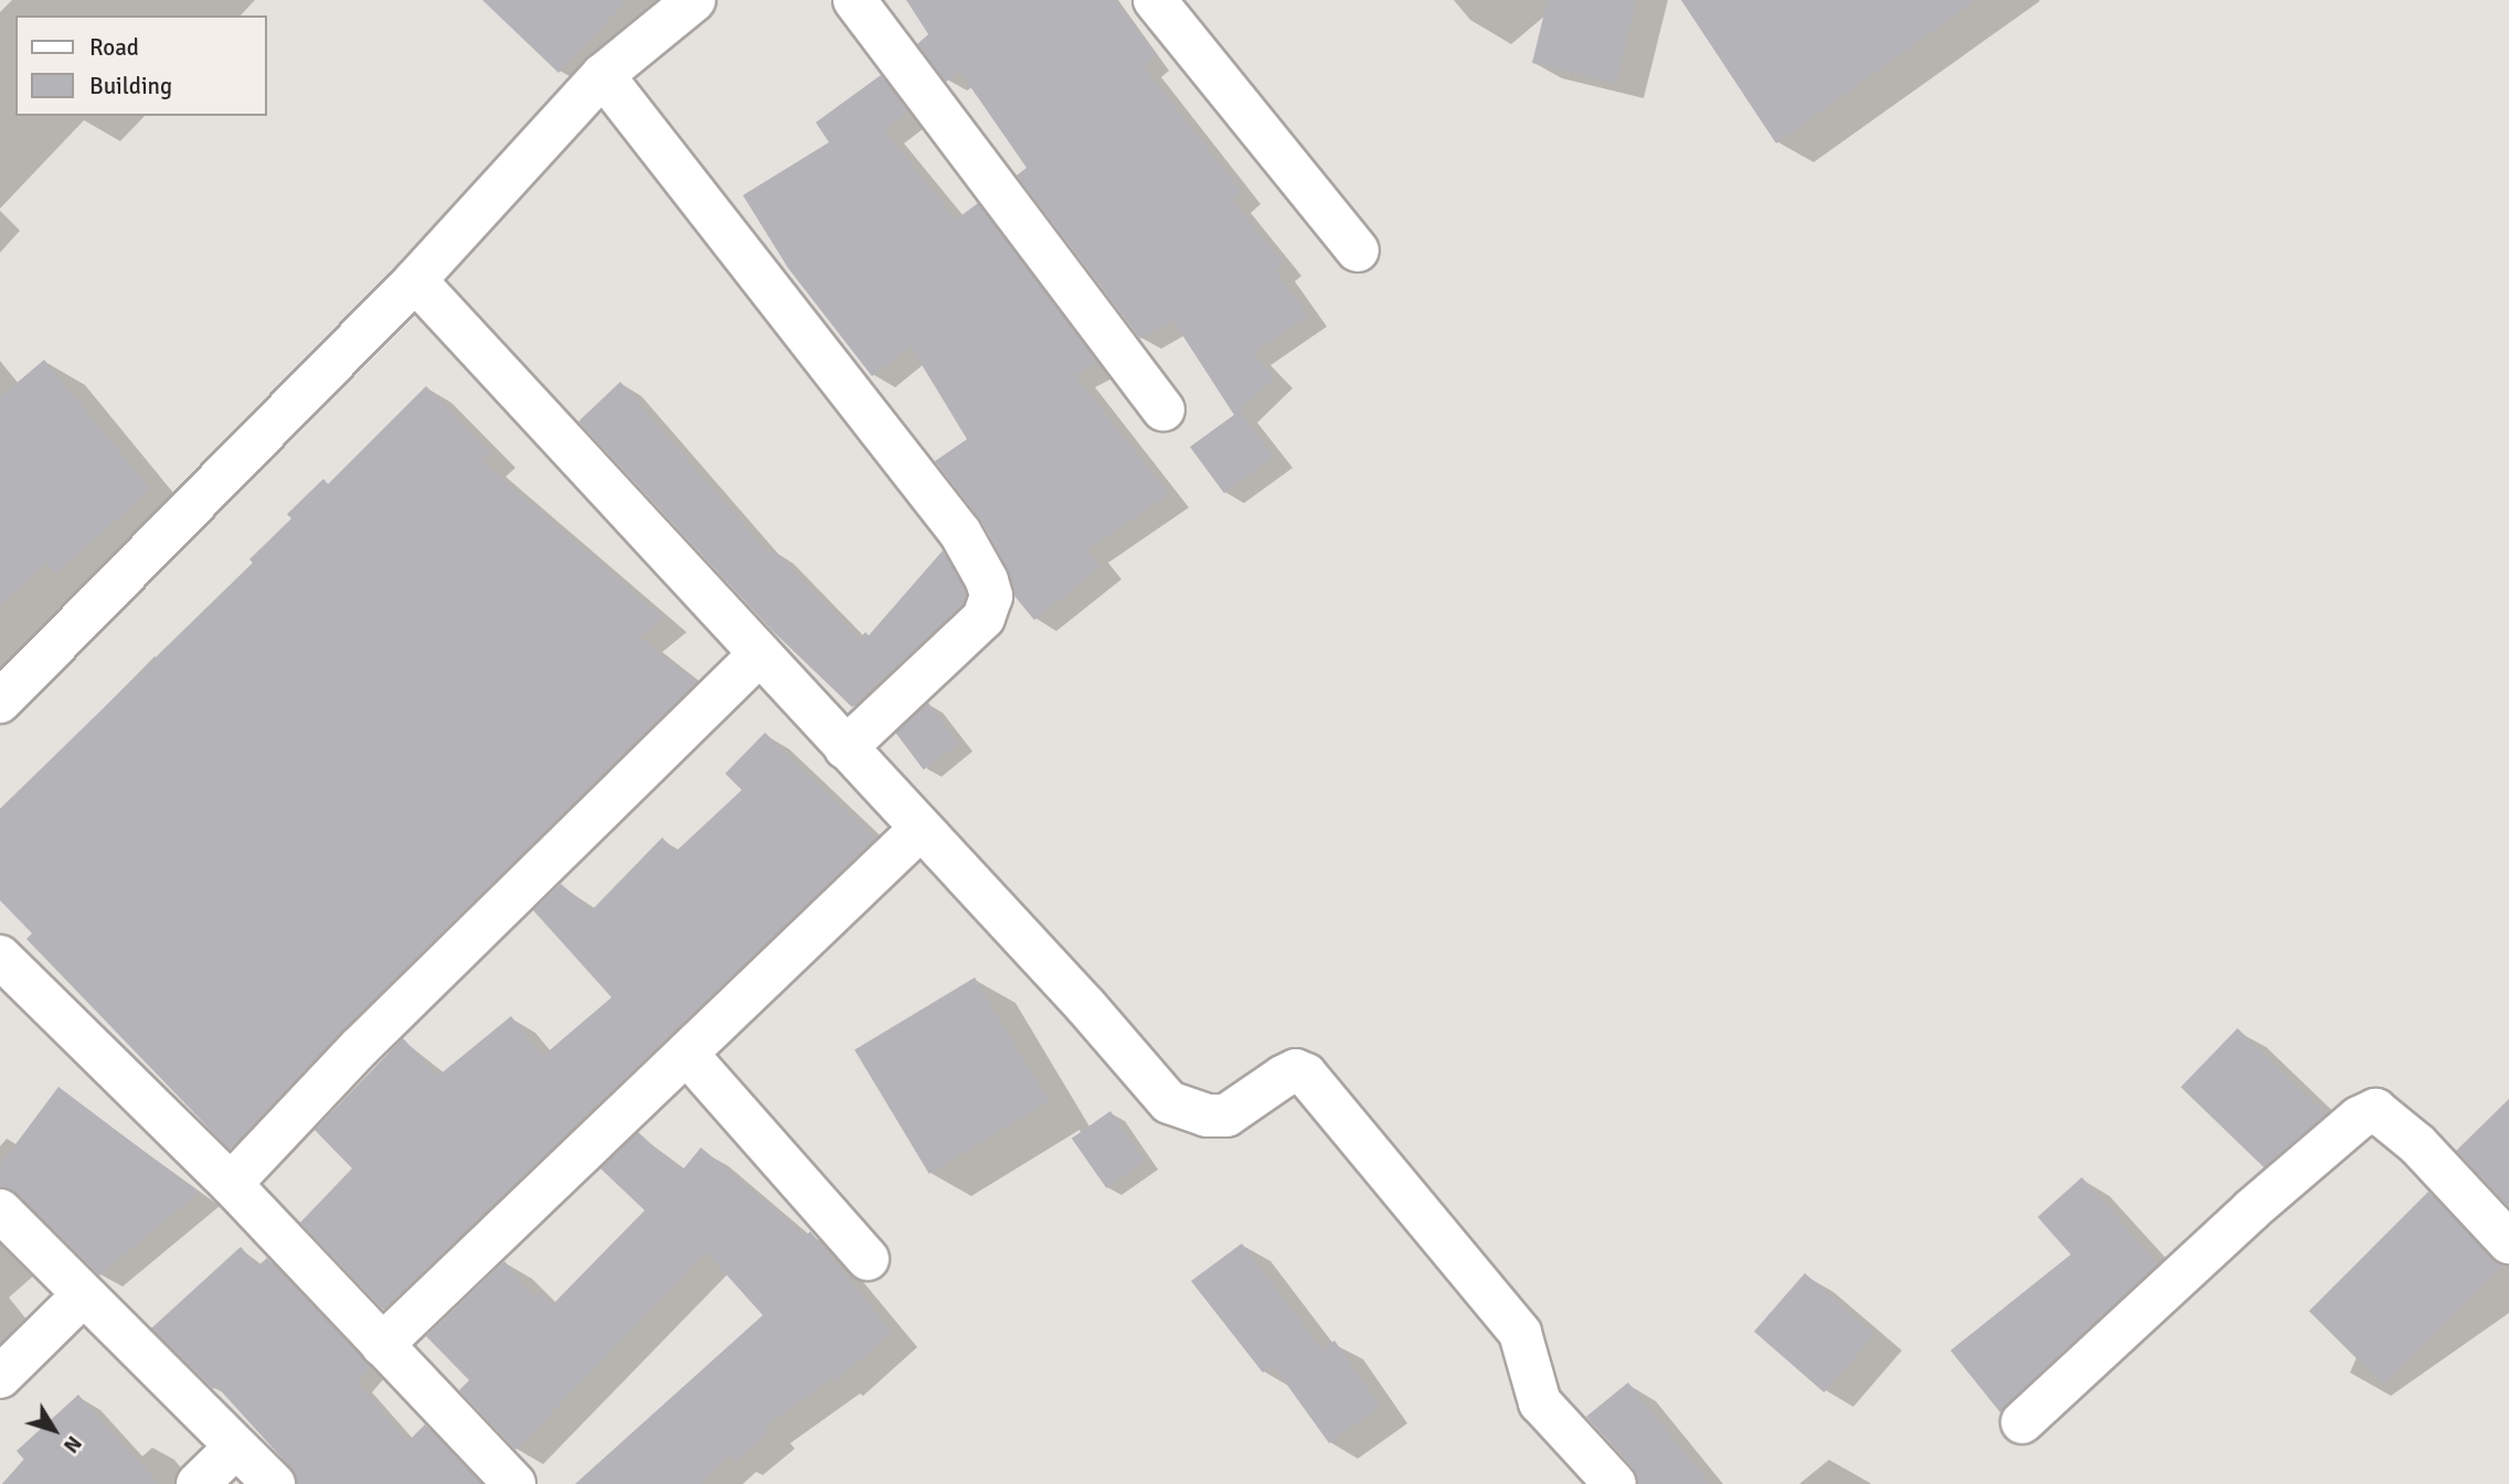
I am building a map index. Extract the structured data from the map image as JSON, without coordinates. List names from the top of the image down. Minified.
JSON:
{"legend":["Road","Building"],"north":"bottom right"}
